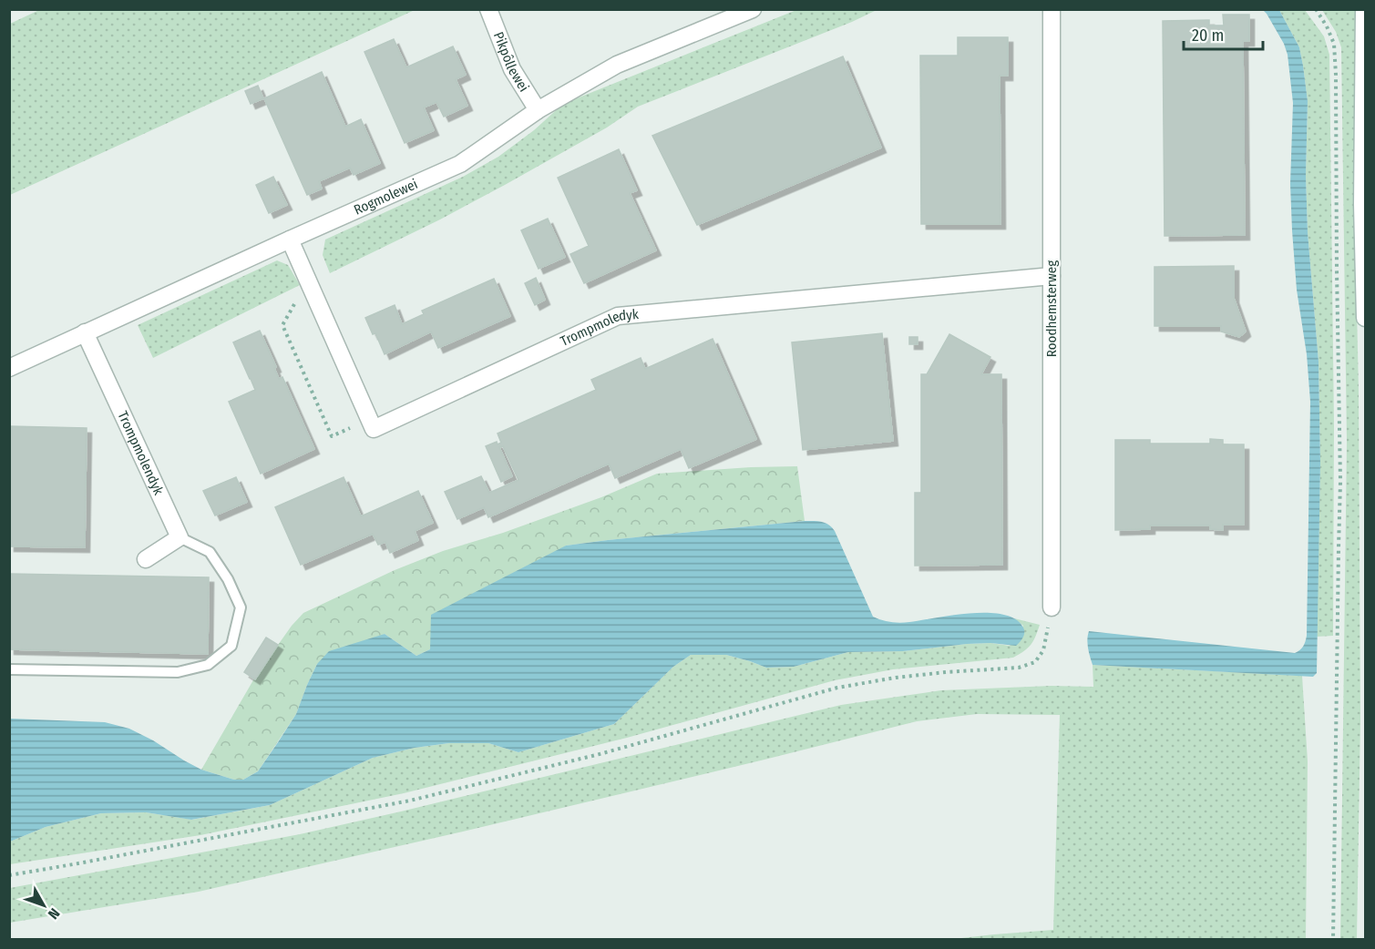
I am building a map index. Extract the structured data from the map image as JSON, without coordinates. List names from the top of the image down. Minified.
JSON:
{"streets":{"street":["Pikpôllewei","Rogmolewei","Roodhemsterweg","Trompmoledyk","Trompmolendyk"]},"crossings":[["Pikpôllewei","Rogmolewei"],["Rogmolewei","Trompmolendyk"],["Roodhemsterweg","Trompmoledyk"]],"scale_bar":"20 m","north":"bottom right"}
